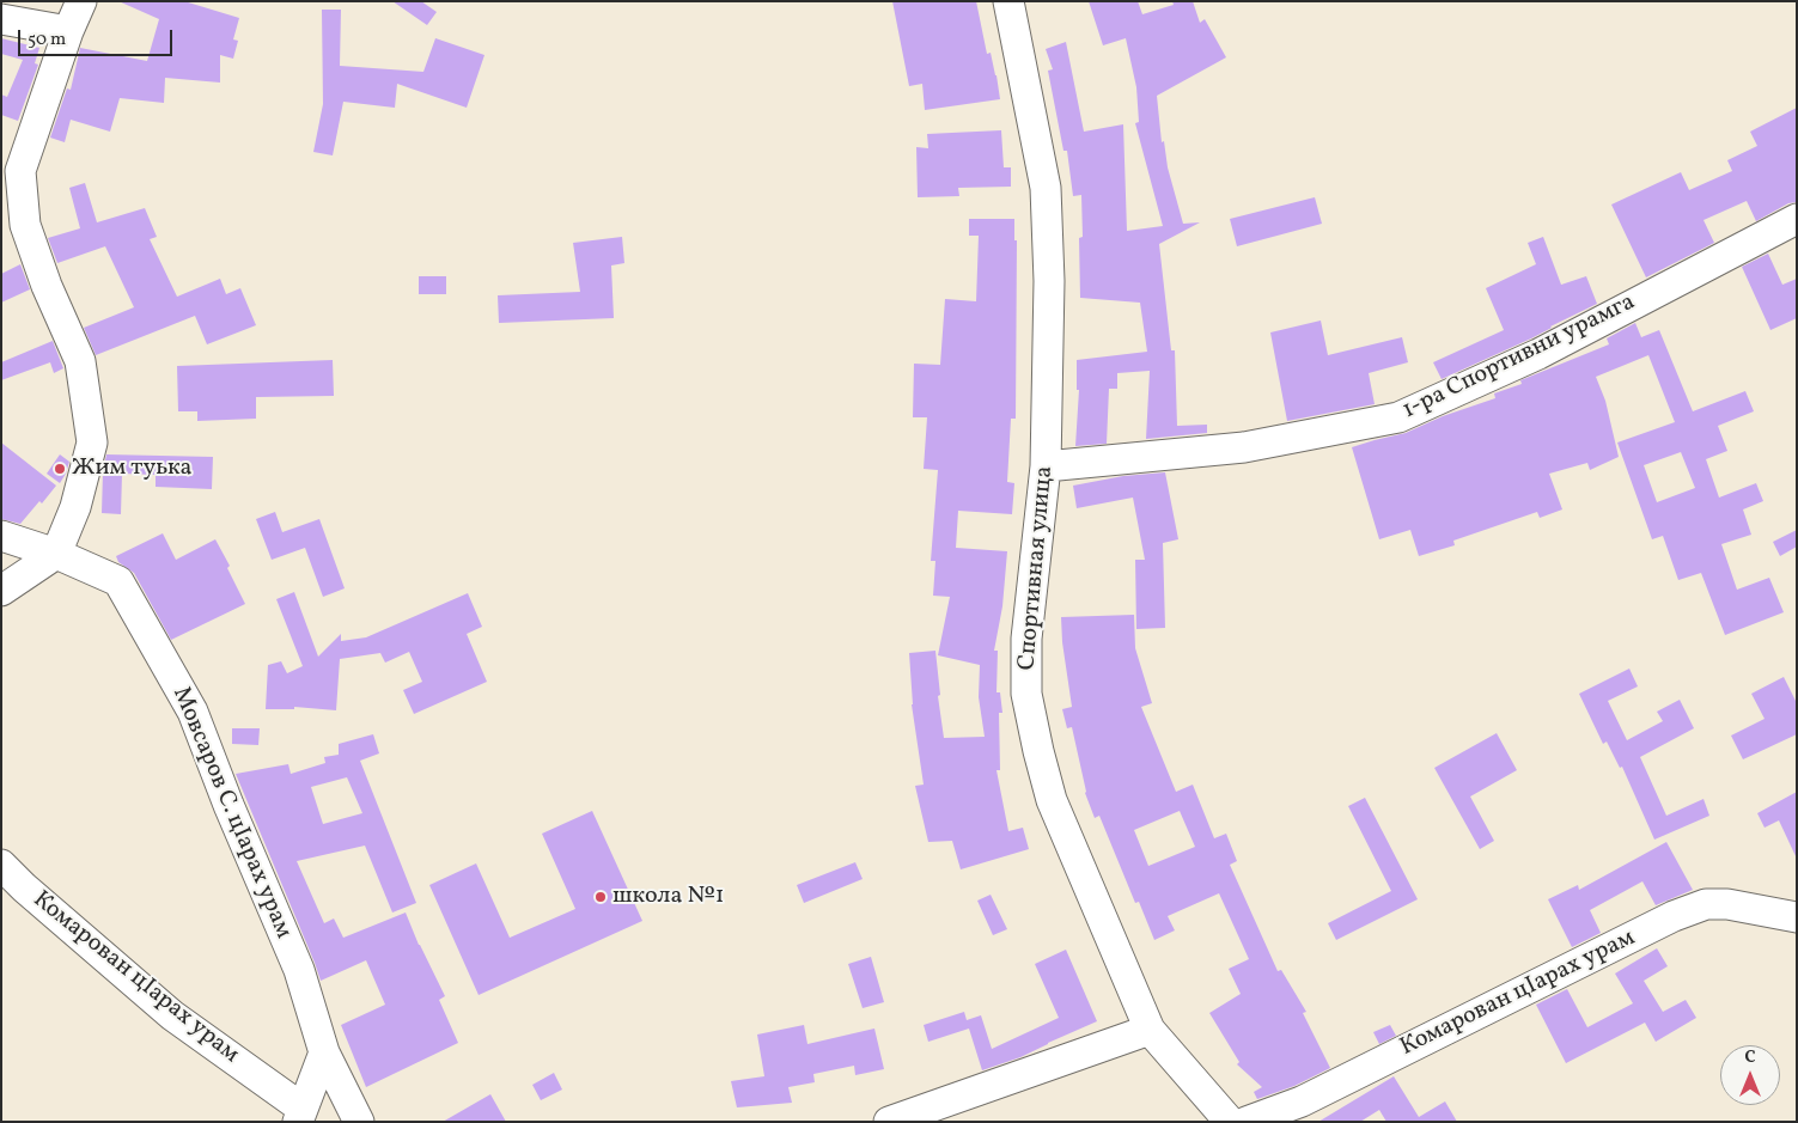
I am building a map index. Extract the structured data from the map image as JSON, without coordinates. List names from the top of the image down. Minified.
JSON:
{"streets":{"street":["1-ра Спортивни урамга","Спортивная улица","Мовсаров С. цIарах урам","Комарован цIарах урам"]},"crossings":[["1-ра Спортивни урамга","Спортивная улица"]],"places":["Жим туька","школа №1"],"scale_bar":"50 m","north":"top"}
